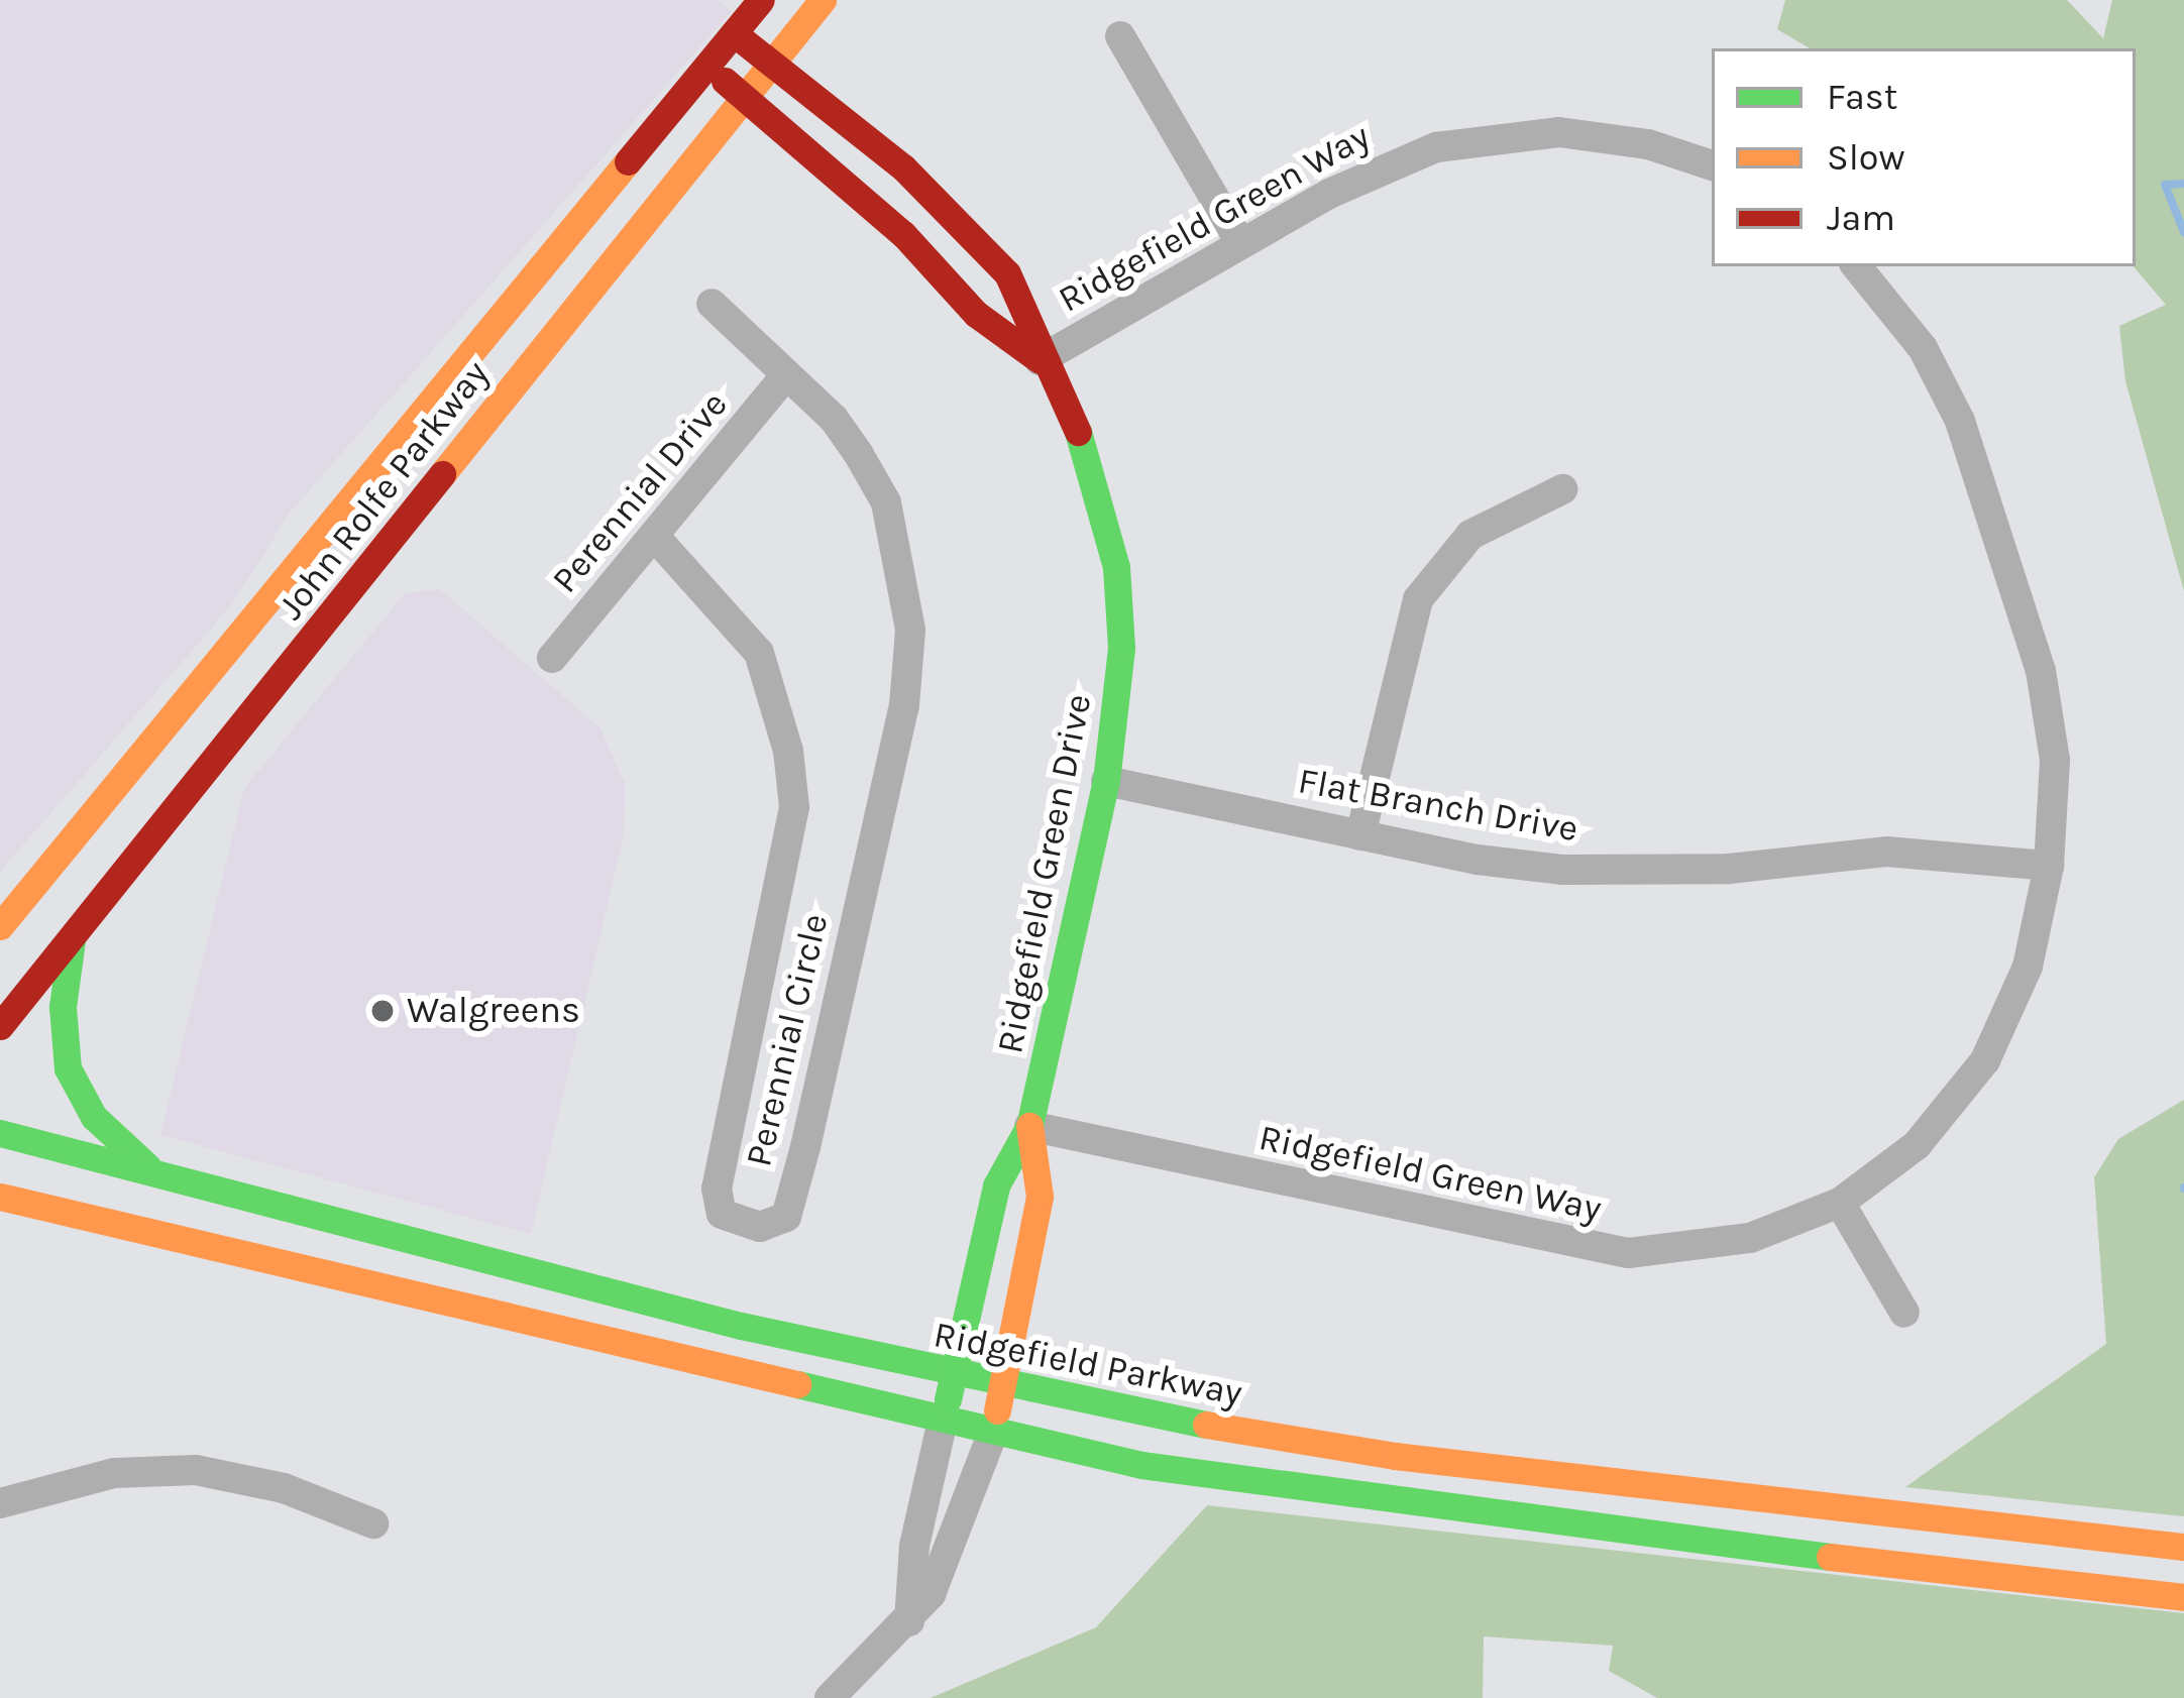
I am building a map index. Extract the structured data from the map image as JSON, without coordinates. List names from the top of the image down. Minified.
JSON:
{"streets":{"main road":["John Rolfe Parkway","Ridgefield Green Drive","Ridgefield Parkway"],"street":["Ridgefield Green Way","Perennial Drive","Flat Branch Drive","Perennial Circle"]},"crossings":[["Ridgefield Green Way","Flat Branch Drive"],["Ridgefield Green Way","Ridgefield Green Drive"],["John Rolfe Parkway","Ridgefield Green Drive"],["Perennial Drive","Perennial Circle"],["Flat Branch Drive","Ridgefield Green Drive"]],"places":["Walgreens"],"legend":["Fast","Slow","Jam"]}
